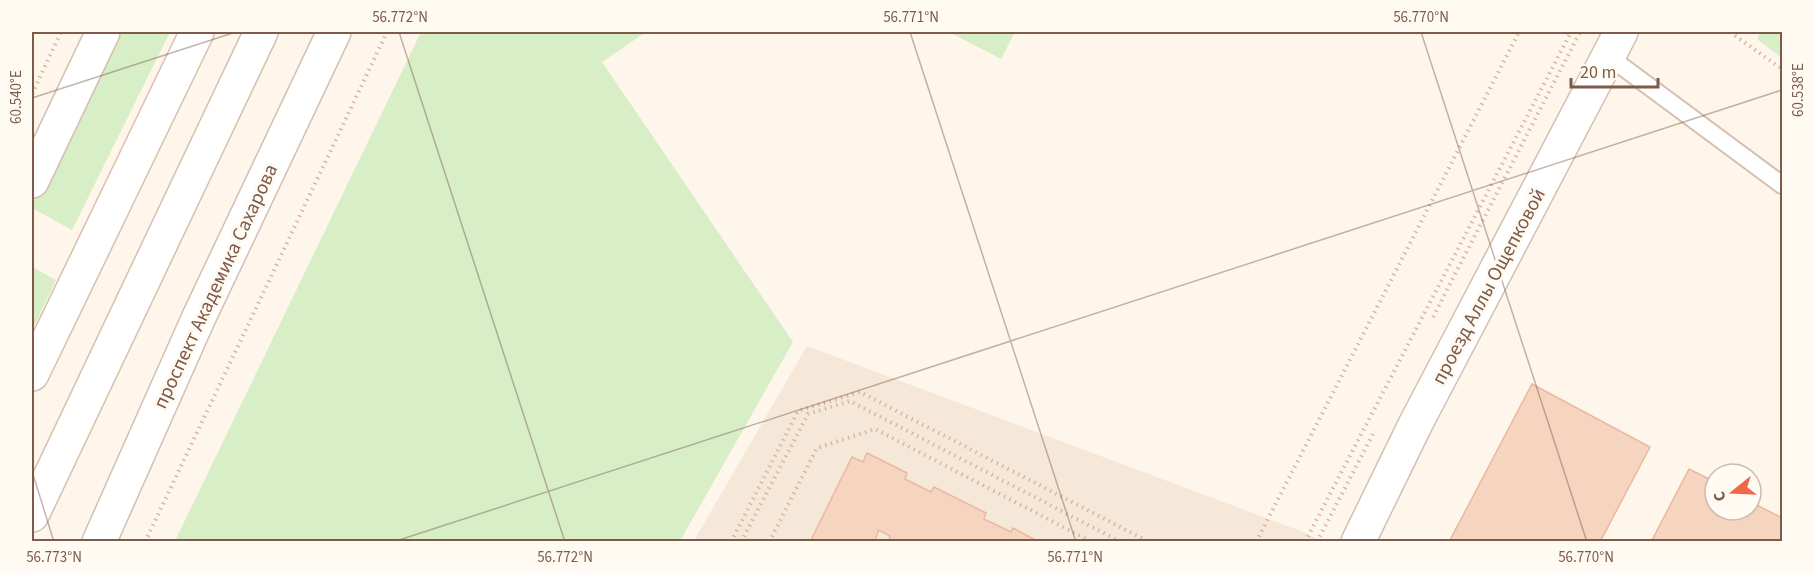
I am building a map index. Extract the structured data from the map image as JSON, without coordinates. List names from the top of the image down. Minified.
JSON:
{"streets":{"street":["проспект Академика Сахарова","проезд Аллы Ощепковой"]},"scale_bar":"20 m","north":"left","coordinates":["56.772°N","56.771°N","56.770°N","60.538°E","60.540°E","56.773°N"]}
